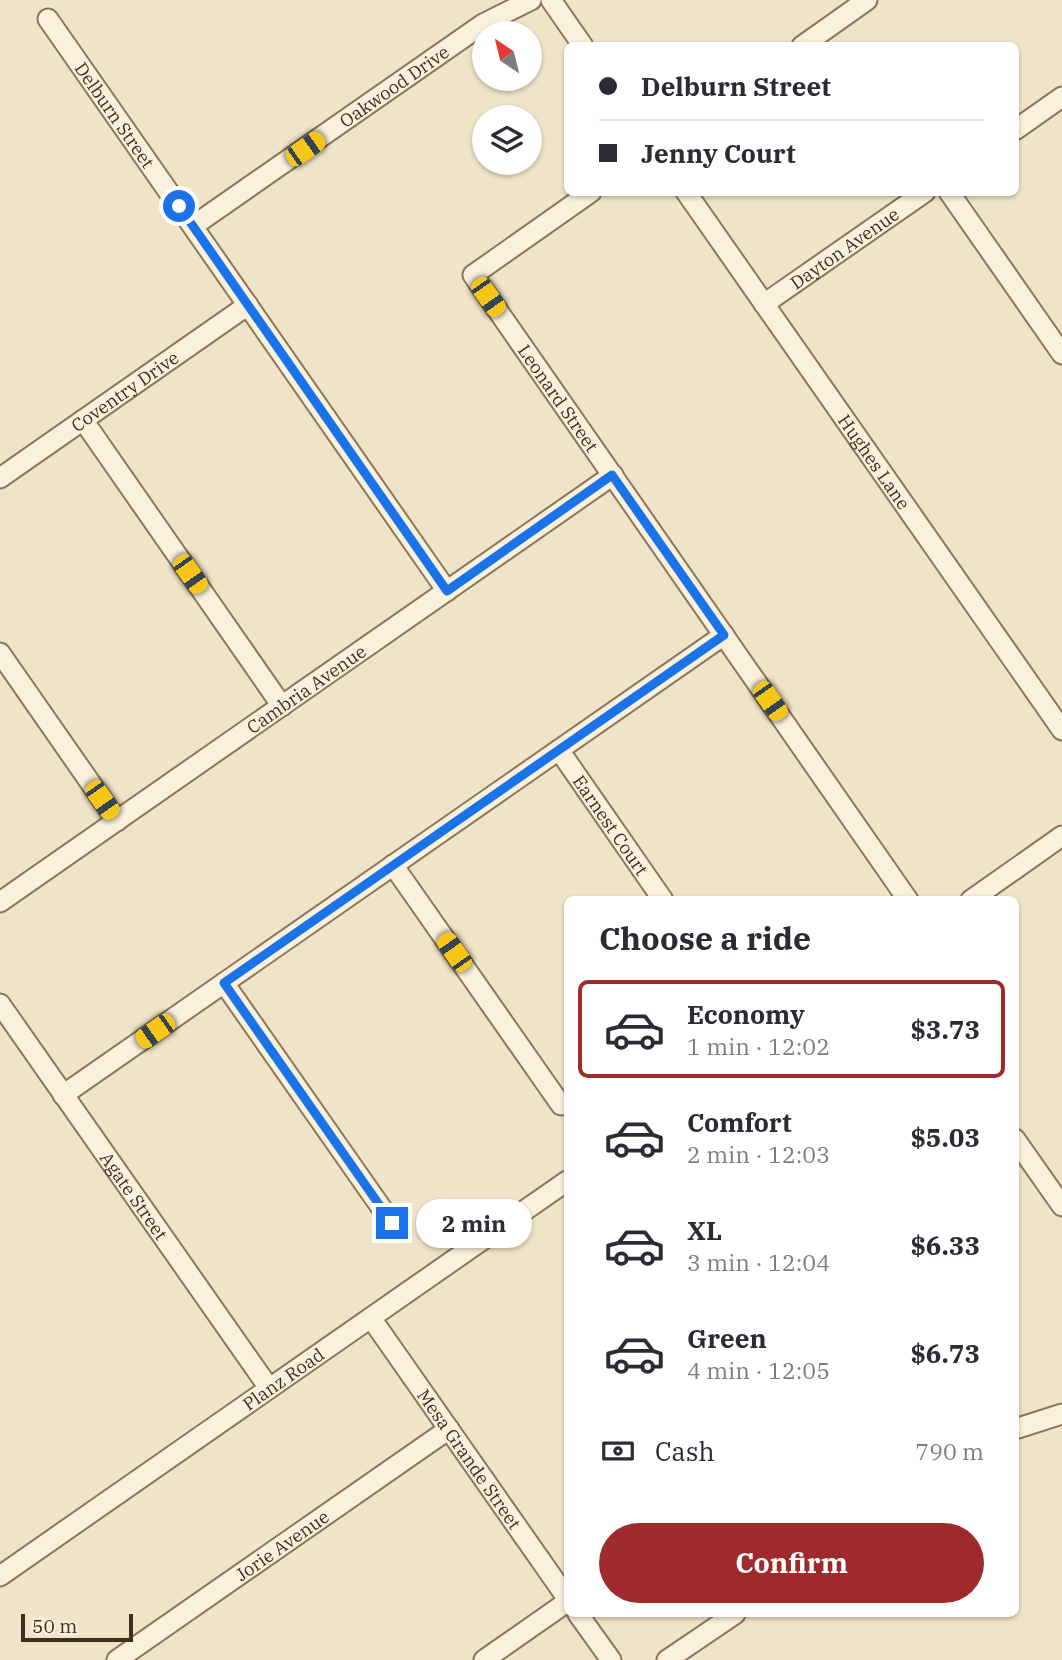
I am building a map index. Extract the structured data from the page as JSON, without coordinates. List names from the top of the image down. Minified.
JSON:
{"streets":{"street":["Oakwood Drive","Delburn Street","Dayton Avenue","Coventry Drive","Leonard Street","Hughes Lane","Cambria Avenue","Earnest Court","Agate Street","Planz Road","Mesa Grande Street","Jorie Avenue"]},"crossings":[["Oakwood Drive","Delburn Street"],["Delburn Street","Coventry Drive"],["Delburn Street","Cambria Avenue"],["Dayton Avenue","Hughes Lane"],["Leonard Street","Cambria Avenue"],["Agate Street","Planz Road"],["Planz Road","Mesa Grande Street"],["Mesa Grande Street","Jorie Avenue"]],"scale_bar":"50 m","north":"top left","page":{"banner":["Delburn Street","Jenny Court"],"heading":"Choose a ride","list":[{"name":"Economy","note":"1 min · 12:02","value":"$3.73"},{"name":"Comfort","note":"2 min · 12:03","value":"$5.03"},{"name":"XL","note":"3 min · 12:04","value":"$6.33"},{"name":"Green","note":"4 min · 12:05","value":"$6.73"}],"bubble":"2 min","pay":["Cash","790 m"],"buttons":"Confirm","scale":"50 m"}}
